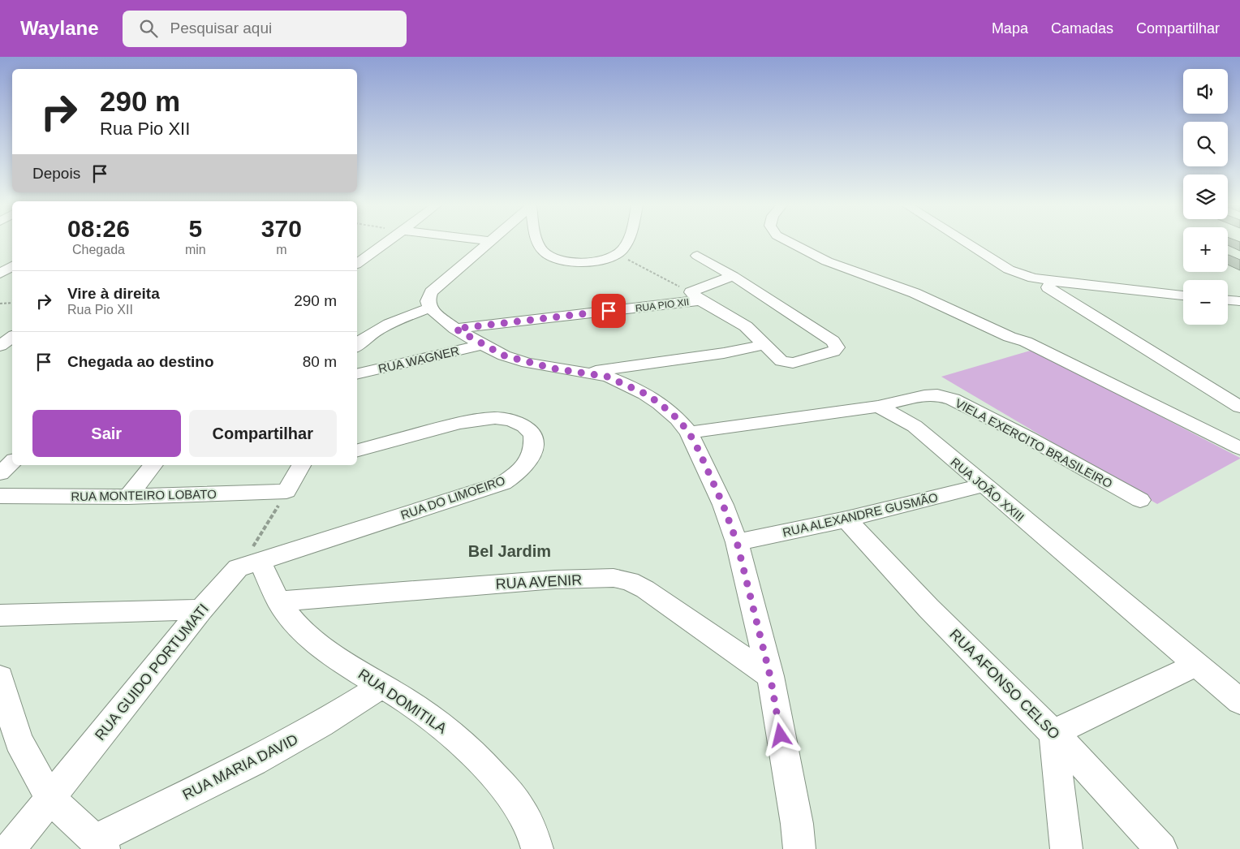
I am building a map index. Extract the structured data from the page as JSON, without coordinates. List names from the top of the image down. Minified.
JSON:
{"streets":{"street":["RUA PIO XII","RUA WAGNER","VIELA EXERCITO BRASILEIRO","RUA JOÃO XXIII","RUA MONTEIRO LOBATO","RUA DO LIMOEIRO","RUA ALEXANDRE GUSMÃO","RUA AVENIR","RUA GUIDO PORTUMATI","RUA AFONSO CELSO","RUA DOMITILA","RUA MARIA DAVID"]},"crossings":[["VIELA EXERCITO BRASILEIRO","RUA JOÃO XXIII"],["RUA JOÃO XXIII","RUA ALEXANDRE GUSMÃO"],["RUA DO LIMOEIRO","RUA GUIDO PORTUMATI"],["RUA DO LIMOEIRO","RUA DOMITILA"],["RUA ALEXANDRE GUSMÃO","RUA AFONSO CELSO"],["RUA AVENIR","RUA DOMITILA"],["RUA GUIDO PORTUMATI","RUA DOMITILA"],["RUA DOMITILA","RUA MARIA DAVID"]],"districts":["Bel Jardim"],"page":{"header":"Waylane","search":"Pesquisar aqui","nav":["Mapa","Camadas","Compartilhar"],"map_buttons":["+","−"],"turn":["290 m","Rua Pio XII"],"then":"Depois","eta":["08:26","Chegada","5","min","370","m"],"list":[{"name":"Vire à direita","note":"Rua Pio XII","value":"290 m"},{"name":"Chegada ao destino","value":"80 m"}],"buttons":["Sair","Compartilhar"]}}
